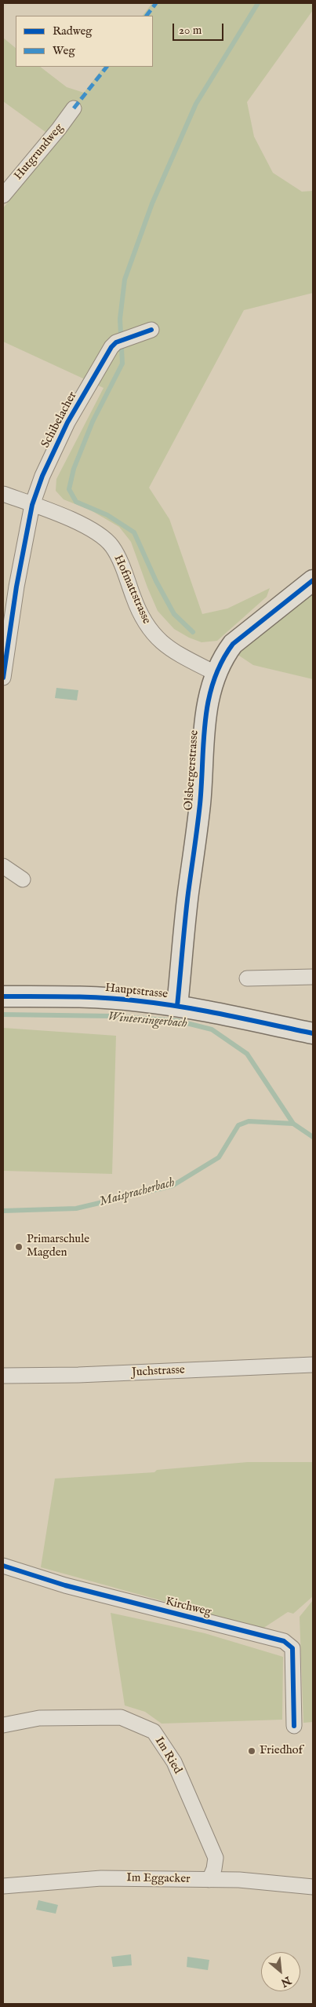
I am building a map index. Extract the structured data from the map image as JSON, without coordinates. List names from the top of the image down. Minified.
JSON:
{"streets":{"street":["Hutgrundweg","Schibelacher","Hofmattstrasse","Olsbergerstrasse","Hauptstrasse","Juchstrasse","Kirchweg","Im Ried","Im Eggacker"]},"crossings":[["Schibelacher","Hofmattstrasse"],["Hofmattstrasse","Olsbergerstrasse"],["Olsbergerstrasse","Hauptstrasse"],["Im Ried","Im Eggacker"]],"water":["Wintersingerbach","Maispracherbach"],"places":["Primarschule Magden","Friedhof"],"legend":["Radweg","Weg"],"scale_bar":"20 m","north":"bottom right"}
